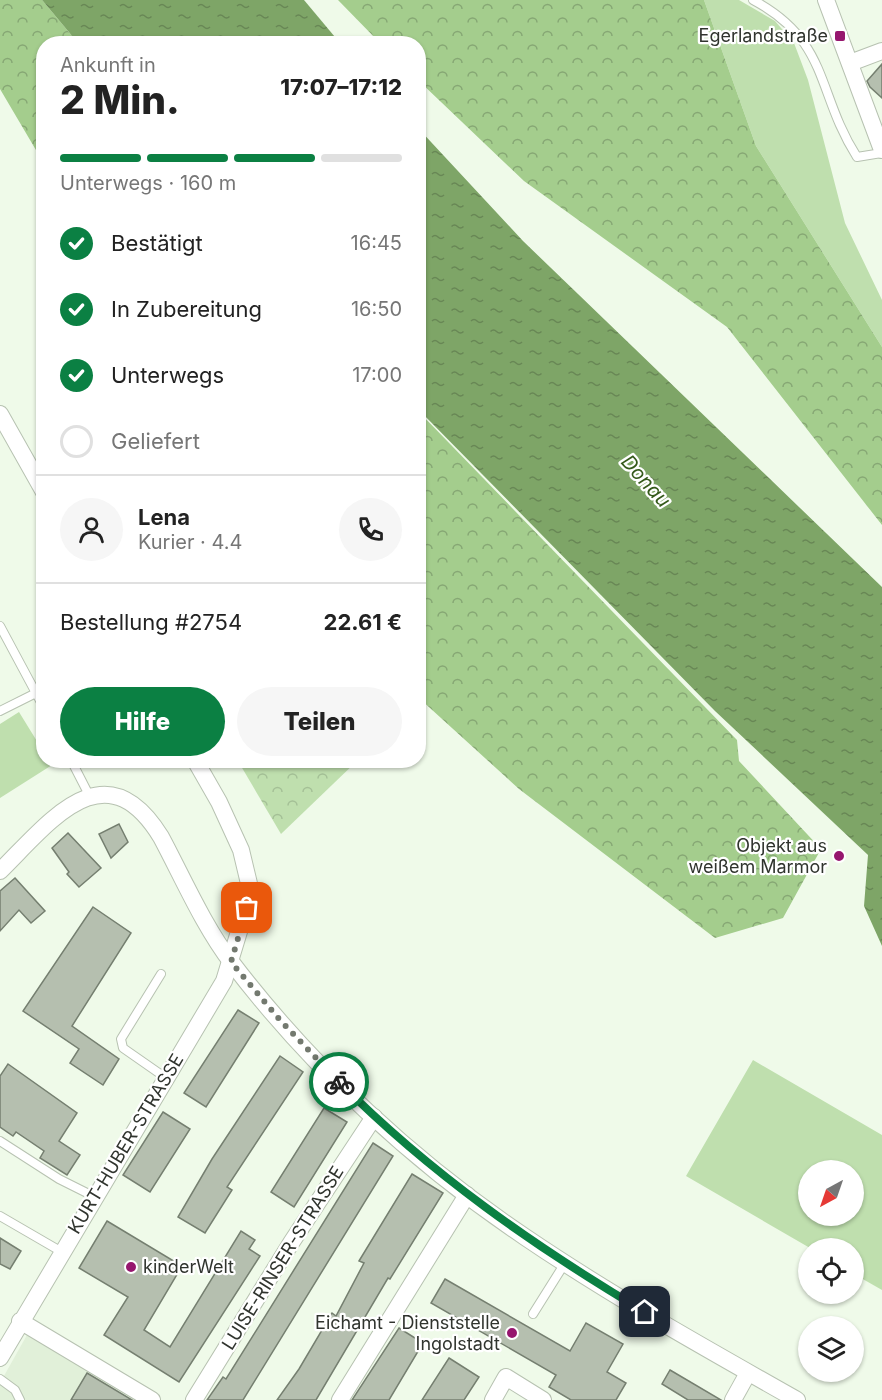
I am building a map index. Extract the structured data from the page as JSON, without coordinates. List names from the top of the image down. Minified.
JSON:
{"streets":{"street":["KURT-HUBER-STRASSE","LUISE-RINSER-STRASSE"]},"water":["Donau"],"places":{"transit":["Egerlandstraße"],"other":["Objekt aus weißem Marmor","kinderWelt","Eichamt - Dienststelle Ingolstadt"]},"north":"bottom left","page":{"heading":["2 Min.","Ankunft in","17:07–17:12"],"panel":["Lena","Kurier · 4.4","Bestellung #2754","22.61 €"],"bar":"Unterwegs · 160 m","list":[["Bestätigt","16:45"],["In Zubereitung","16:50"],["Unterwegs","17:00"],"Geliefert"],"buttons":["Hilfe","Teilen"]}}
